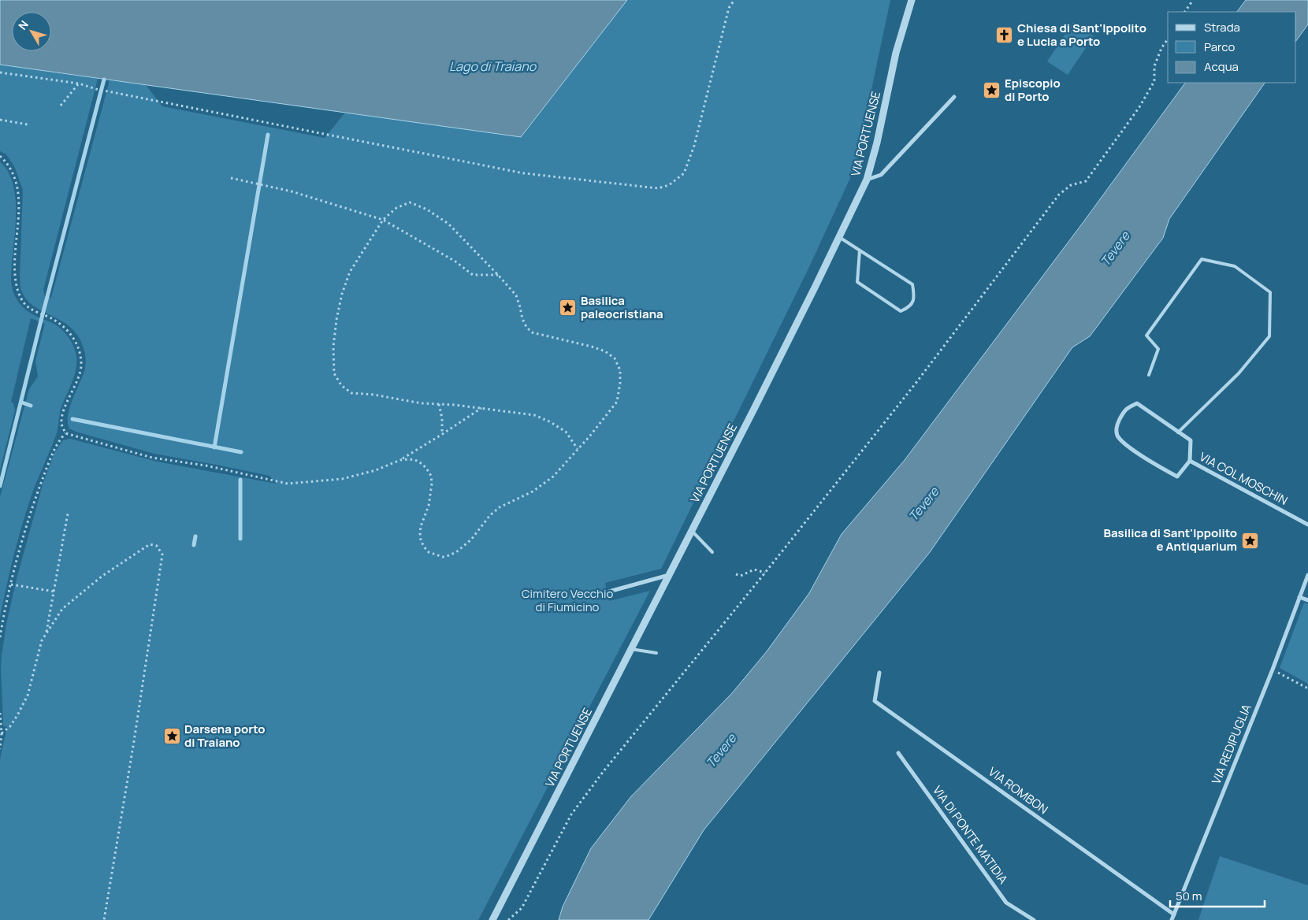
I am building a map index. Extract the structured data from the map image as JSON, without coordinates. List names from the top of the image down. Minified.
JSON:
{"streets":{"street":["VIA PORTUENSE","VIA COL MOSCHIN","VIA REDIPUGLIA","VIA ROMBON","VIA DI PONTE MATIDIA"]},"crossings":[["VIA REDIPUGLIA","VIA ROMBON"]],"water":["Lago di Traiano","Tevere"],"parks":["Cimitero Vecchio di Fiumicino"],"places":{"church":["Chiesa di Sant'Ippolito e Lucia a Porto"],"place":["Episcopio di Porto","Basilica paleocristiana","Basilica di Sant'Ippolito e Antiquarium","Darsena porto di Traiano"]},"legend":["Strada","Parco","Acqua"],"scale_bar":"50 m","north":"top left"}
